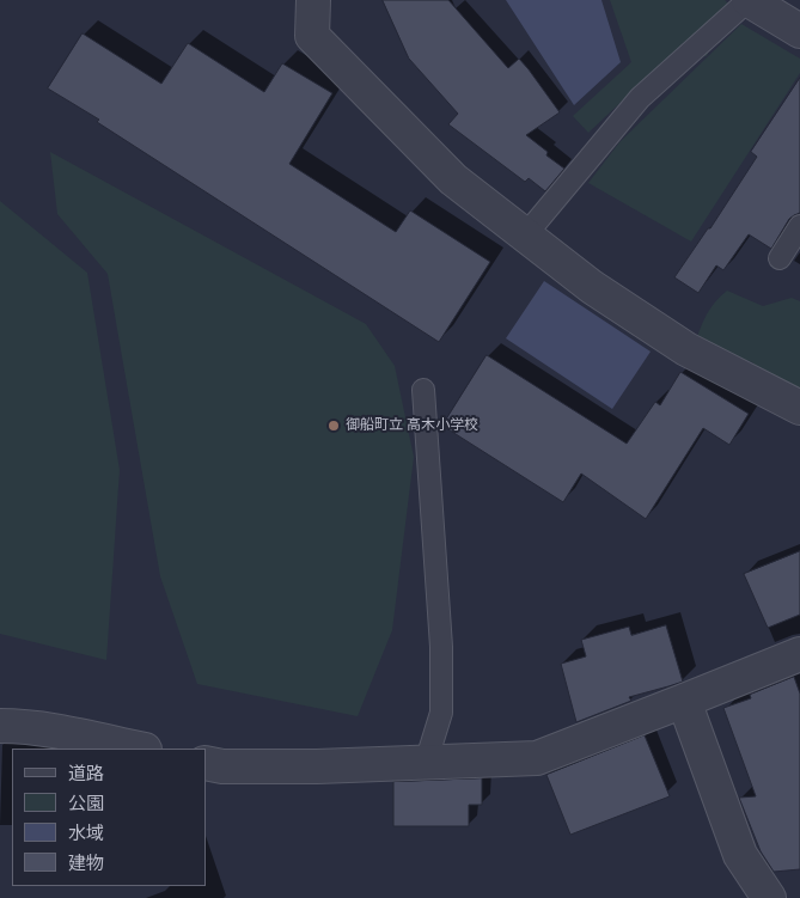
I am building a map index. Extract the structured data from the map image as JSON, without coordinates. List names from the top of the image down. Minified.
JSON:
{"places":["御船町立 高木小学校"],"legend":["道路","公園","水域","建物"]}
